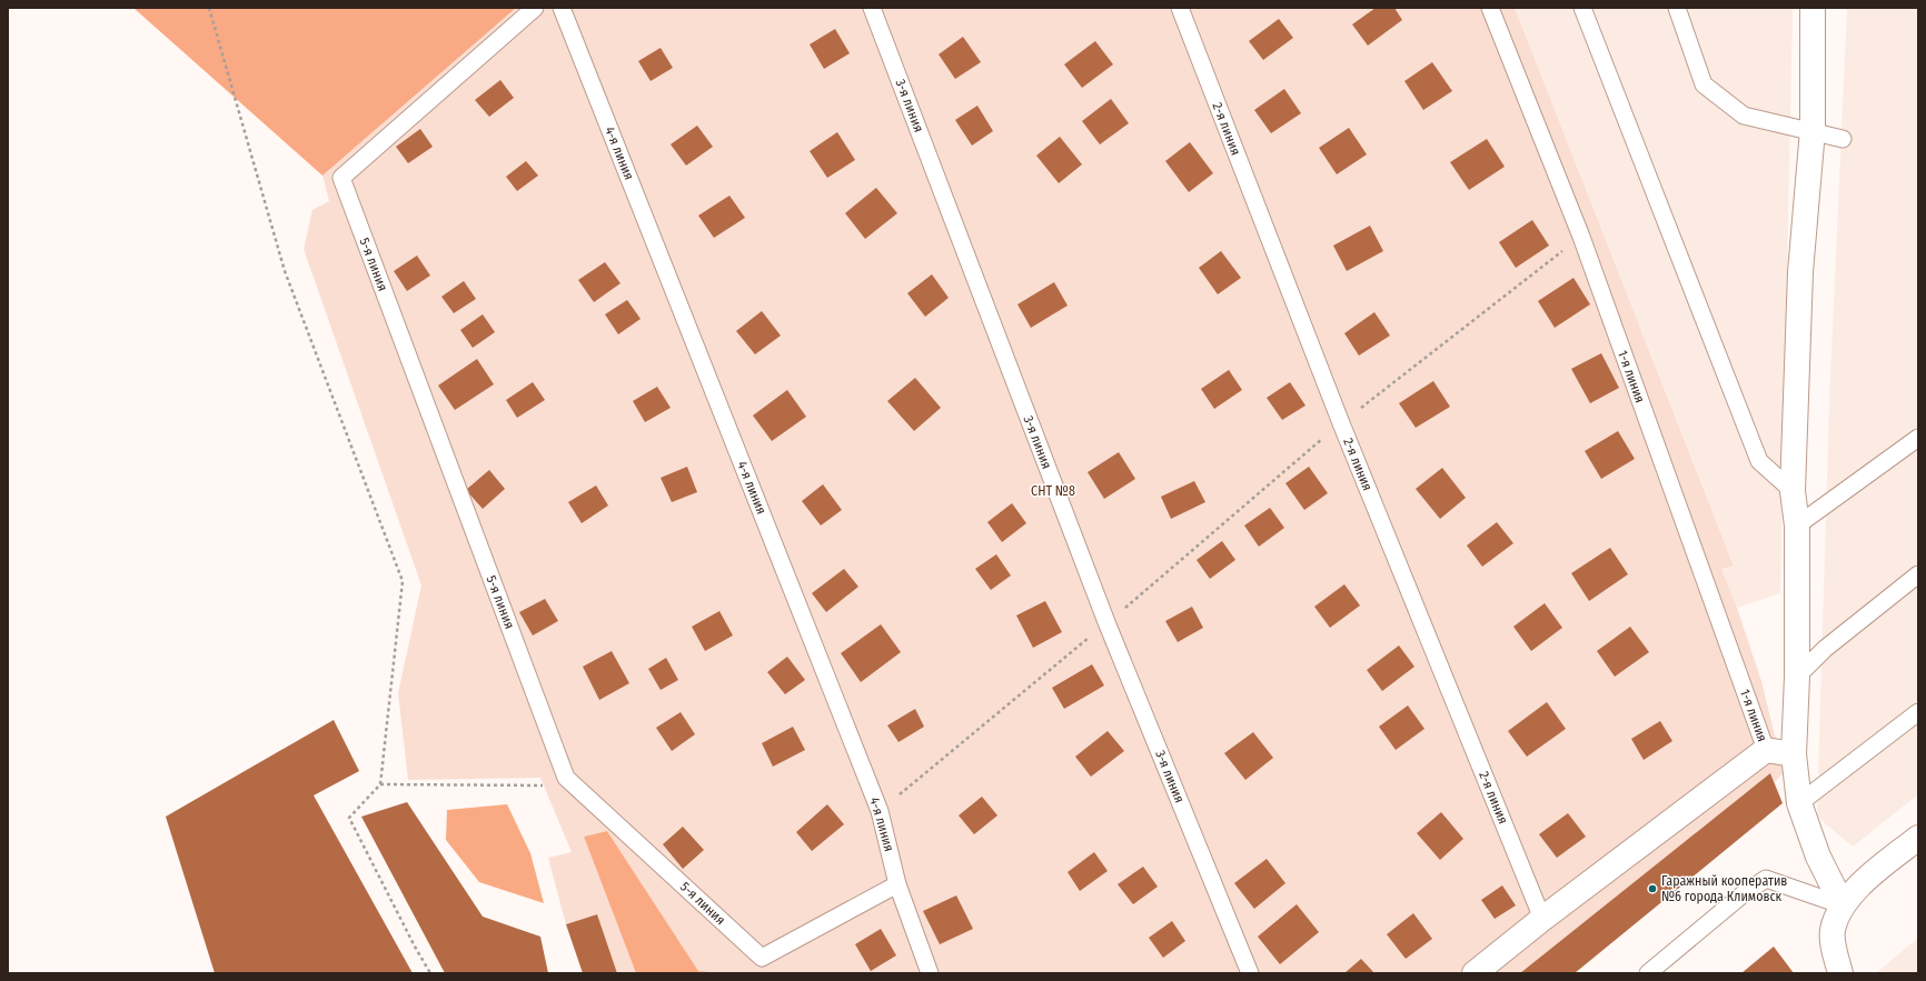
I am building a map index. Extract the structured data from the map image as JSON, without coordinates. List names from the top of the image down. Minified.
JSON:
{"streets":{"lane":["3-я линия","2-я линия","4-я линия","5-я линия","1-я линия"]},"crossings":[["4-я линия","5-я линия"]],"parks":["СНТ №8"],"places":["Гаражный кооператив №6 города Климовск"]}
